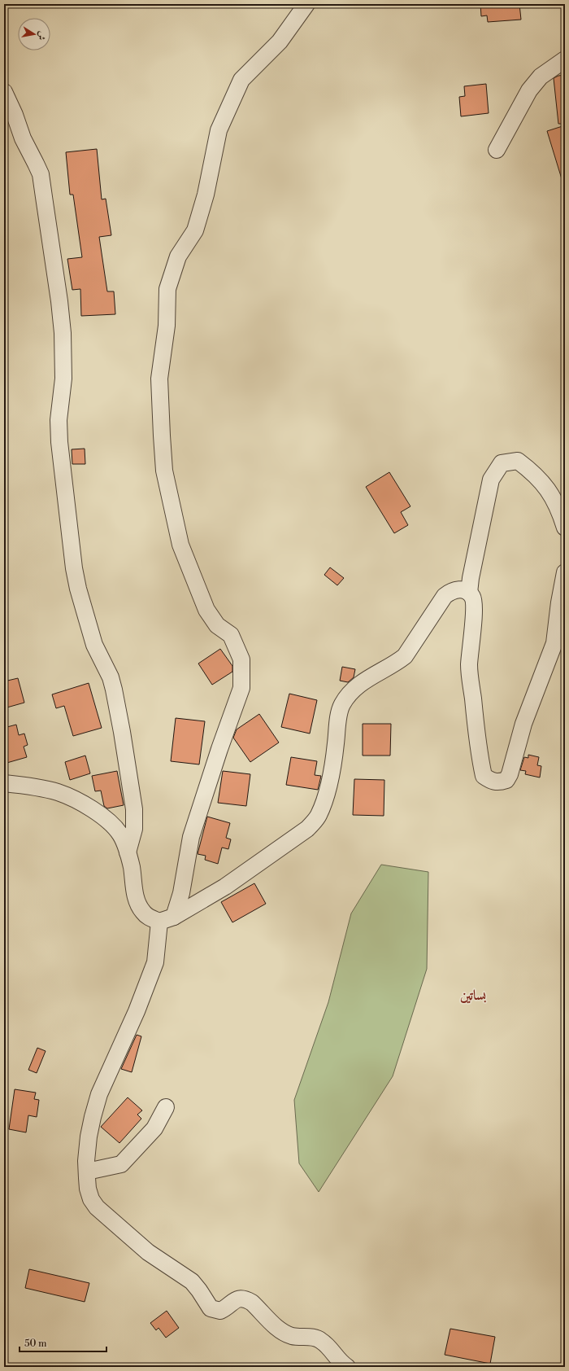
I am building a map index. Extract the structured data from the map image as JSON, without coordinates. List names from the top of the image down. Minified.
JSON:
{"districts":["بساتين"],"scale_bar":"50 m","north":"right"}
